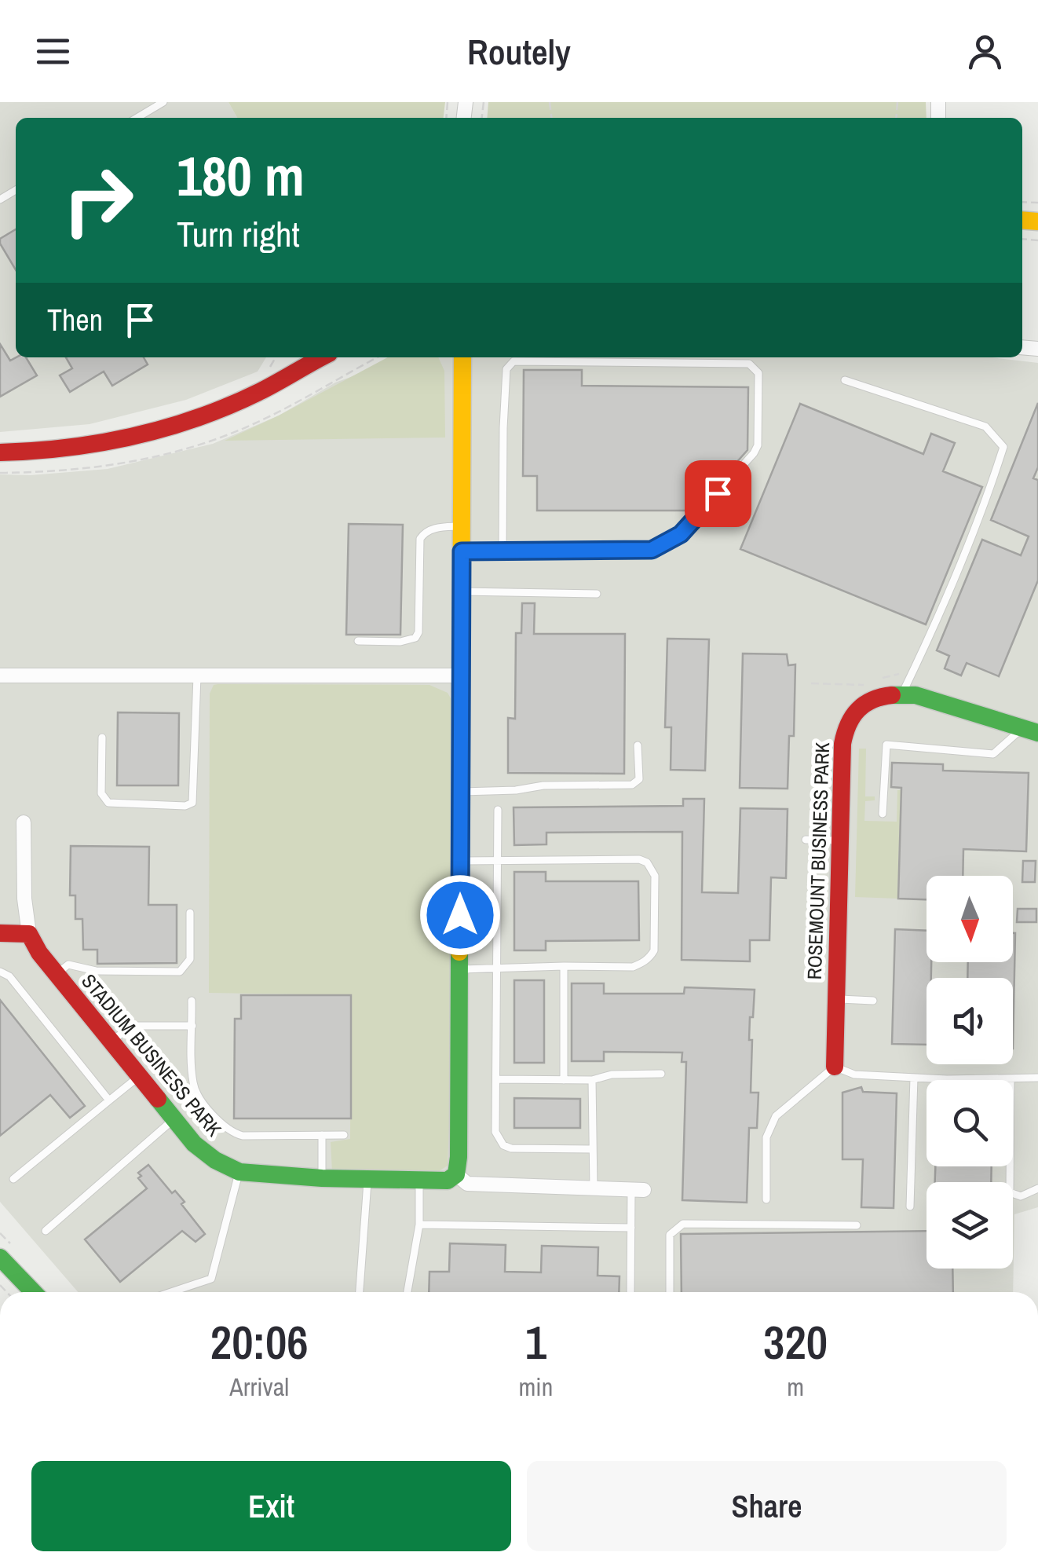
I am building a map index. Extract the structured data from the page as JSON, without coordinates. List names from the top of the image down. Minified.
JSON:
{"streets":{"street":["ROSEMOUNT BUSINESS PARK","STADIUM BUSINESS PARK"]},"north":"bottom","page":{"header":"Routely","turn":["180 m","Turn right"],"then":"Then","eta":["20:06","Arrival","1","min","320","m"],"buttons":["Exit","Share"]}}
